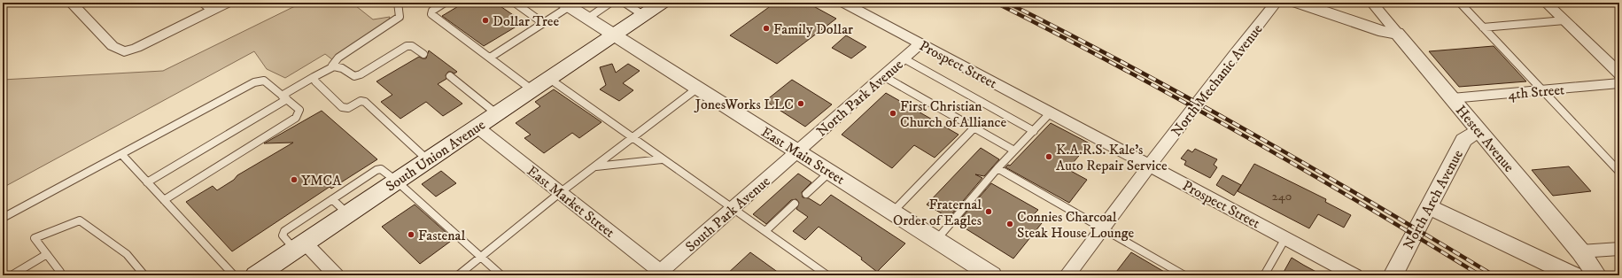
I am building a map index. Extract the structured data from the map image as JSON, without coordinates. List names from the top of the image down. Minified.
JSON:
{"streets":{"main road":["South Union Avenue"],"street":["Prospect Street","North Mechanic Avenue","4th Street","North Park Avenue","Hester Avenue","East Main Street","North Arch Avenue","East Market Street","South Park Avenue"]},"crossings":[["Prospect Street","North Mechanic Avenue"],["Prospect Street","North Park Avenue"],["4th Street","Hester Avenue"],["North Park Avenue","East Main Street"],["North Park Avenue","South Park Avenue"],["Hester Avenue","North Arch Avenue"],["South Union Avenue","East Main Street"],["South Union Avenue","East Market Street"],["East Main Street","South Park Avenue"],["East Market Street","South Park Avenue"]],"places":["Dollar Tree","Family Dollar","JonesWorks LLC","First Christian Church of Alliance","K.A.R.S. Kale's Auto Repair Service","YMCA","Fraternal Order of Eagles","Connies Charcoal Steak House Lounge","Fastenal"],"house_numbers":["240"]}
